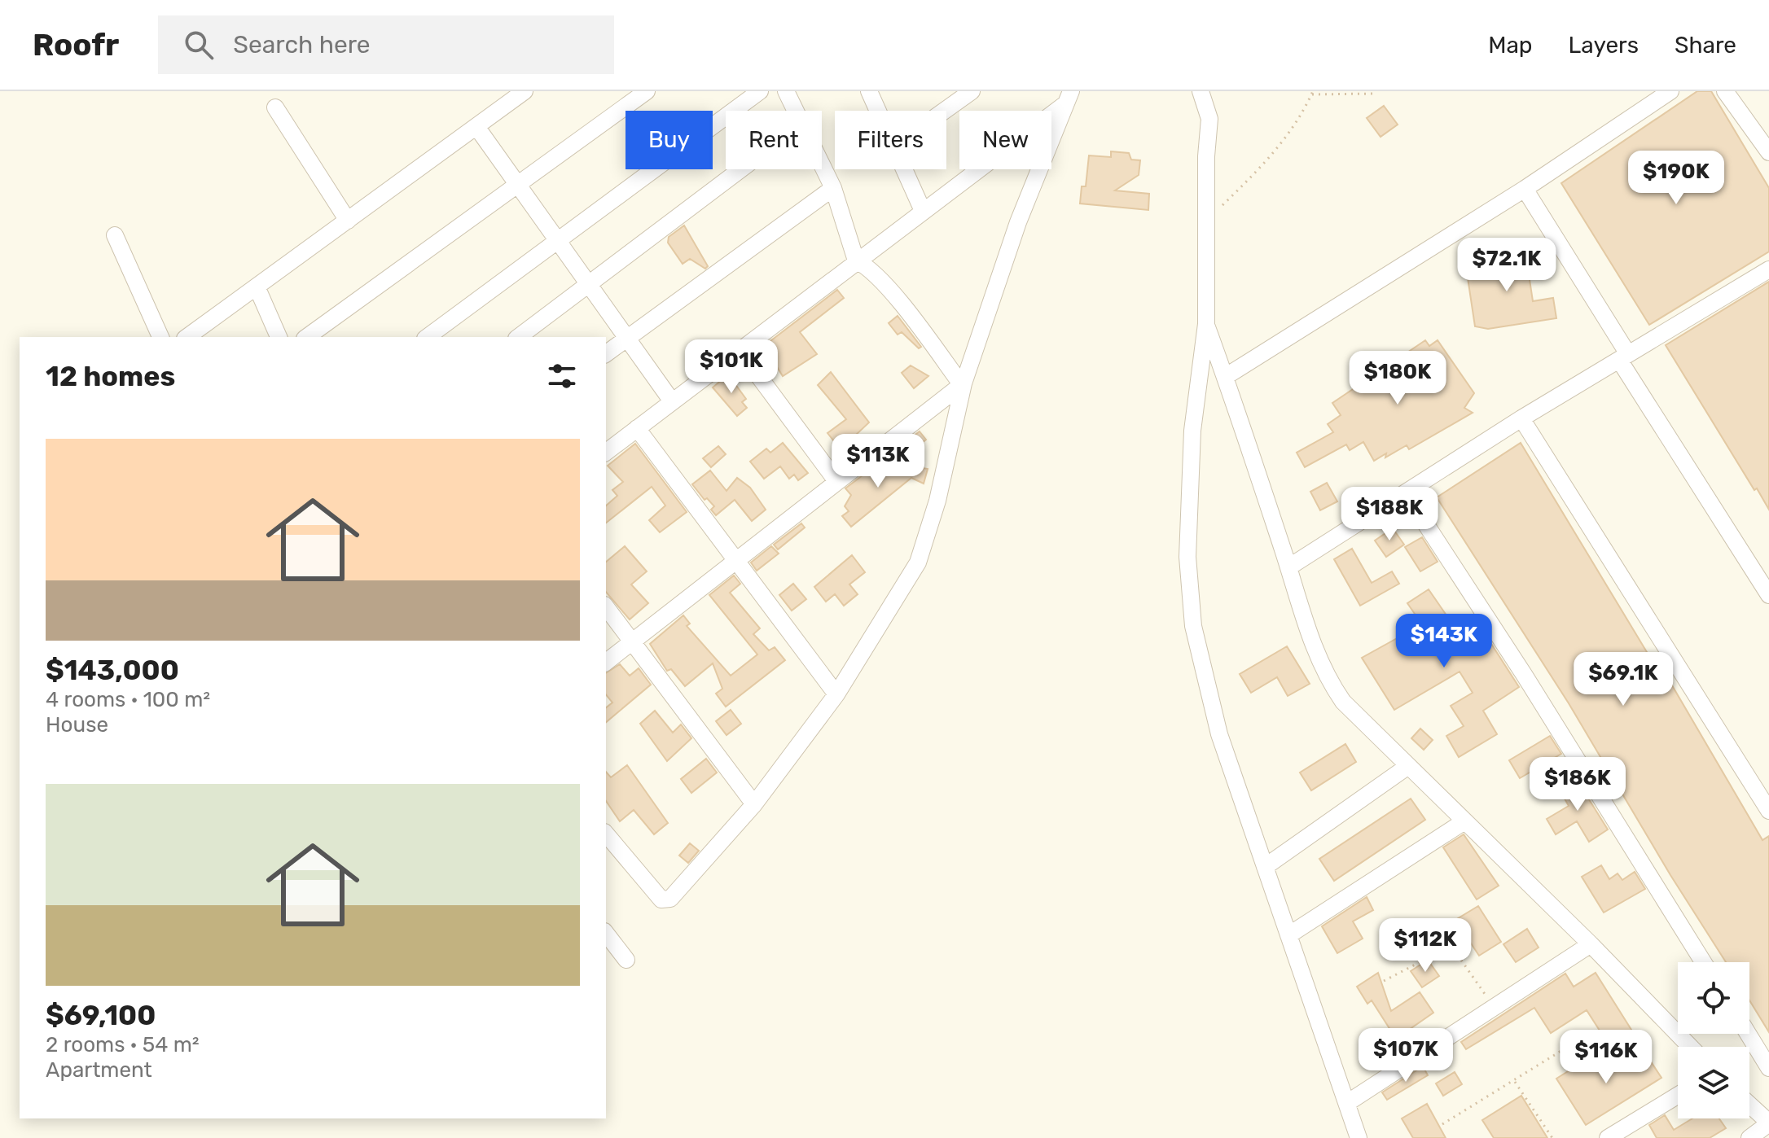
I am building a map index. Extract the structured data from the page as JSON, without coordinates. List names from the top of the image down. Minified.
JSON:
{"page":{"header":"Roofr","search":"Search here","nav":["Map","Layers","Share"],"chip":["Buy","Rent","Filters","New"],"price":["$190K","$72.1K","$101K","$180K","$113K","$188K","$143K","$69.1K","$186K","$112K","$107K","$116K"],"heading":"12 homes","list":[{"name":"$143,000","note":"4 rooms · 100 m² · House"},{"name":"$69,100","note":"2 rooms · 54 m² · Apartment"}]}}
